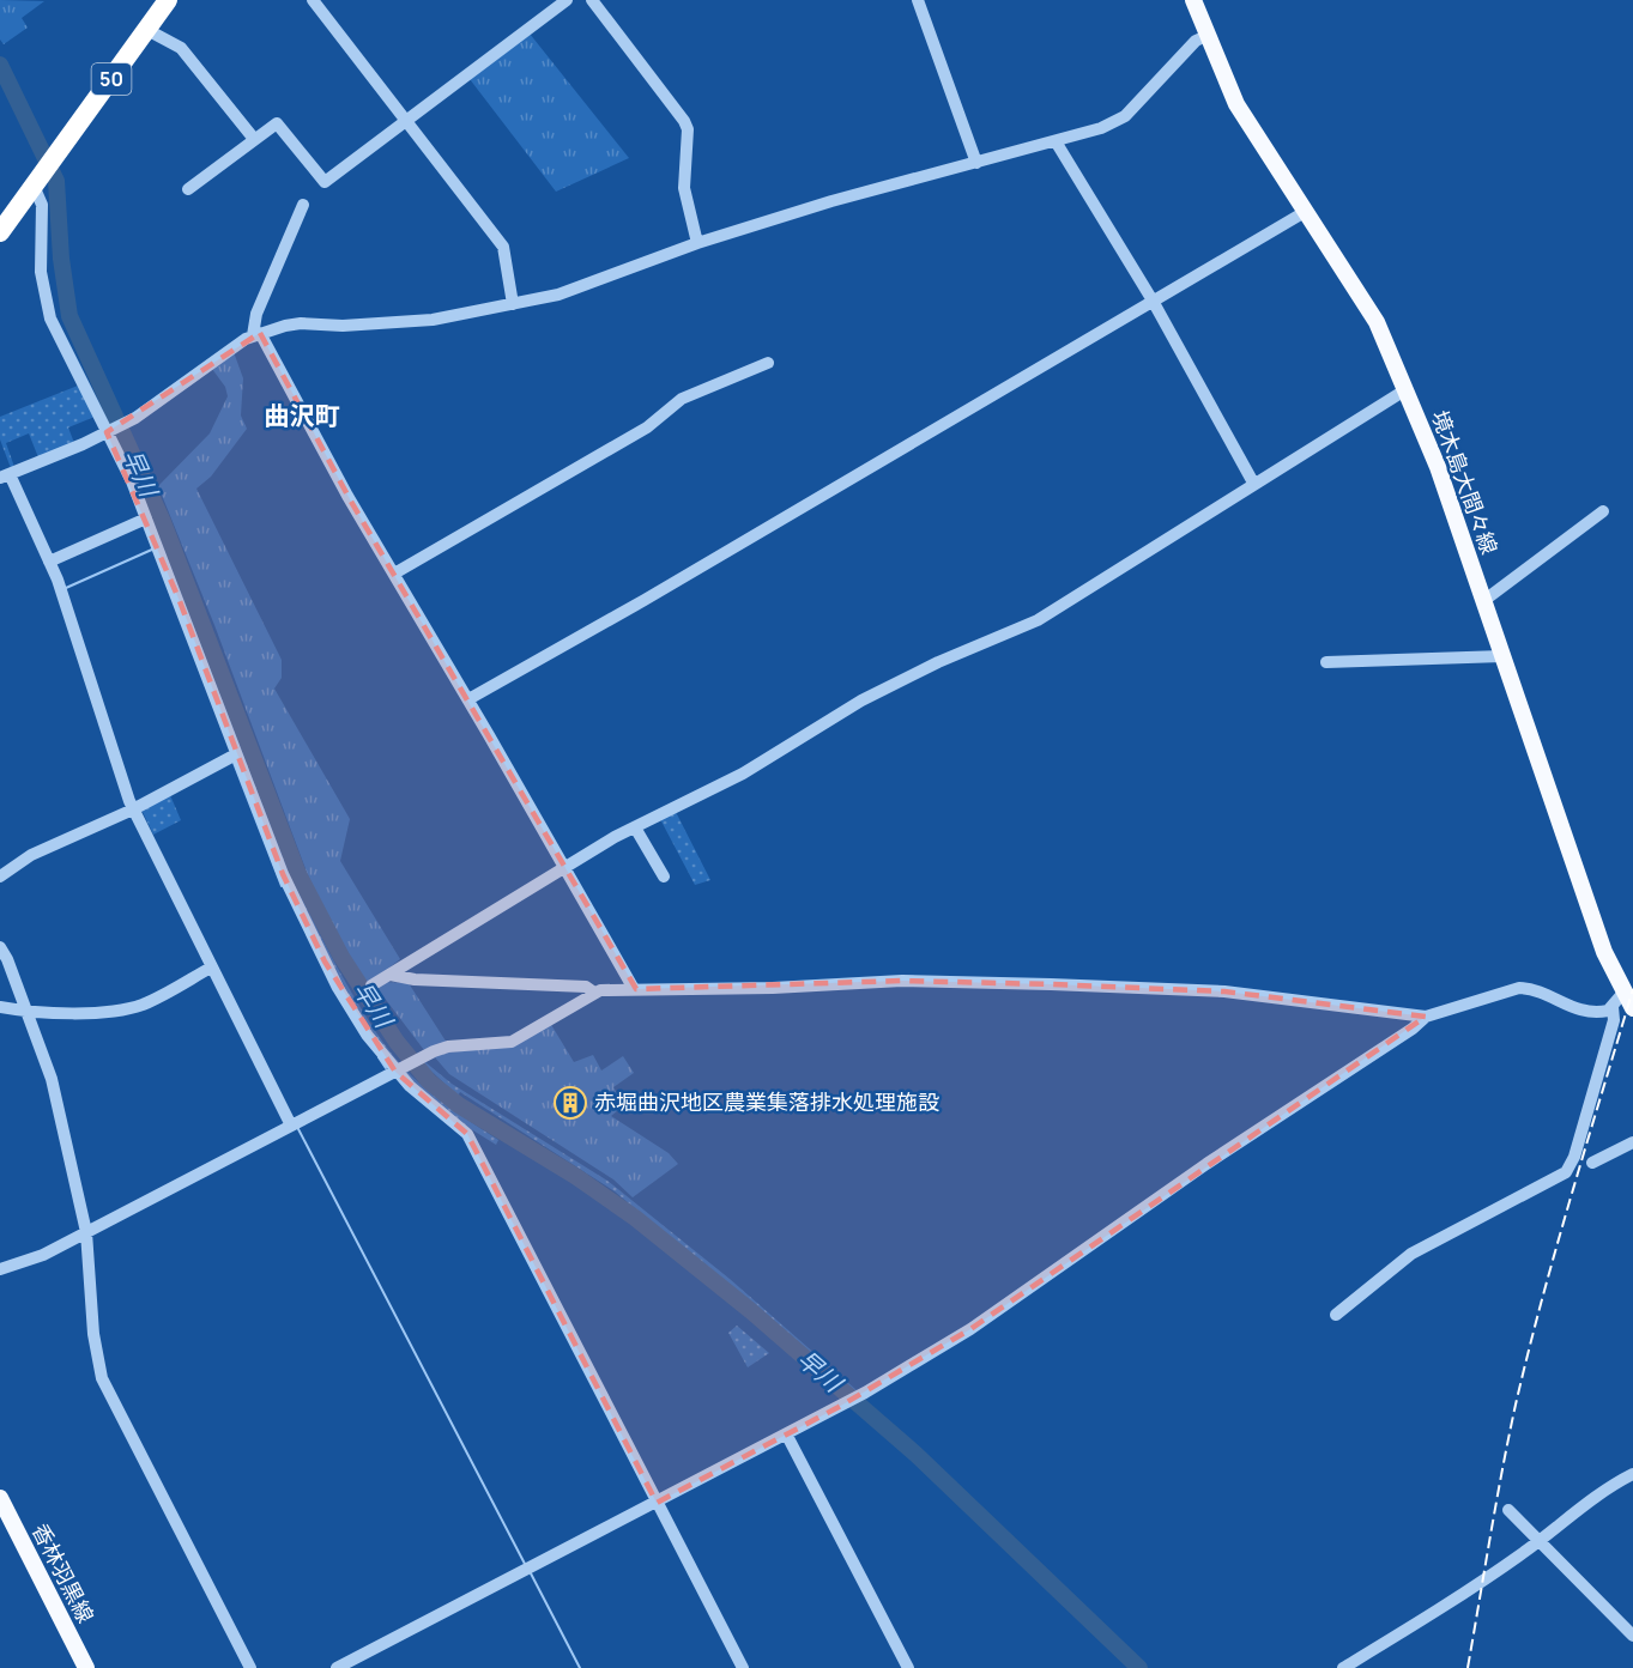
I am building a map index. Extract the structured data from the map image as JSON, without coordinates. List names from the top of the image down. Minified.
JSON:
{"streets":{"highway":["50"],"main road":["境木島大間々線","香林羽黒線"]},"districts":["曲沢町"],"water":["早川"],"places":{"building":["赤堀曲沢地区農業集落排水処理施設"]}}
